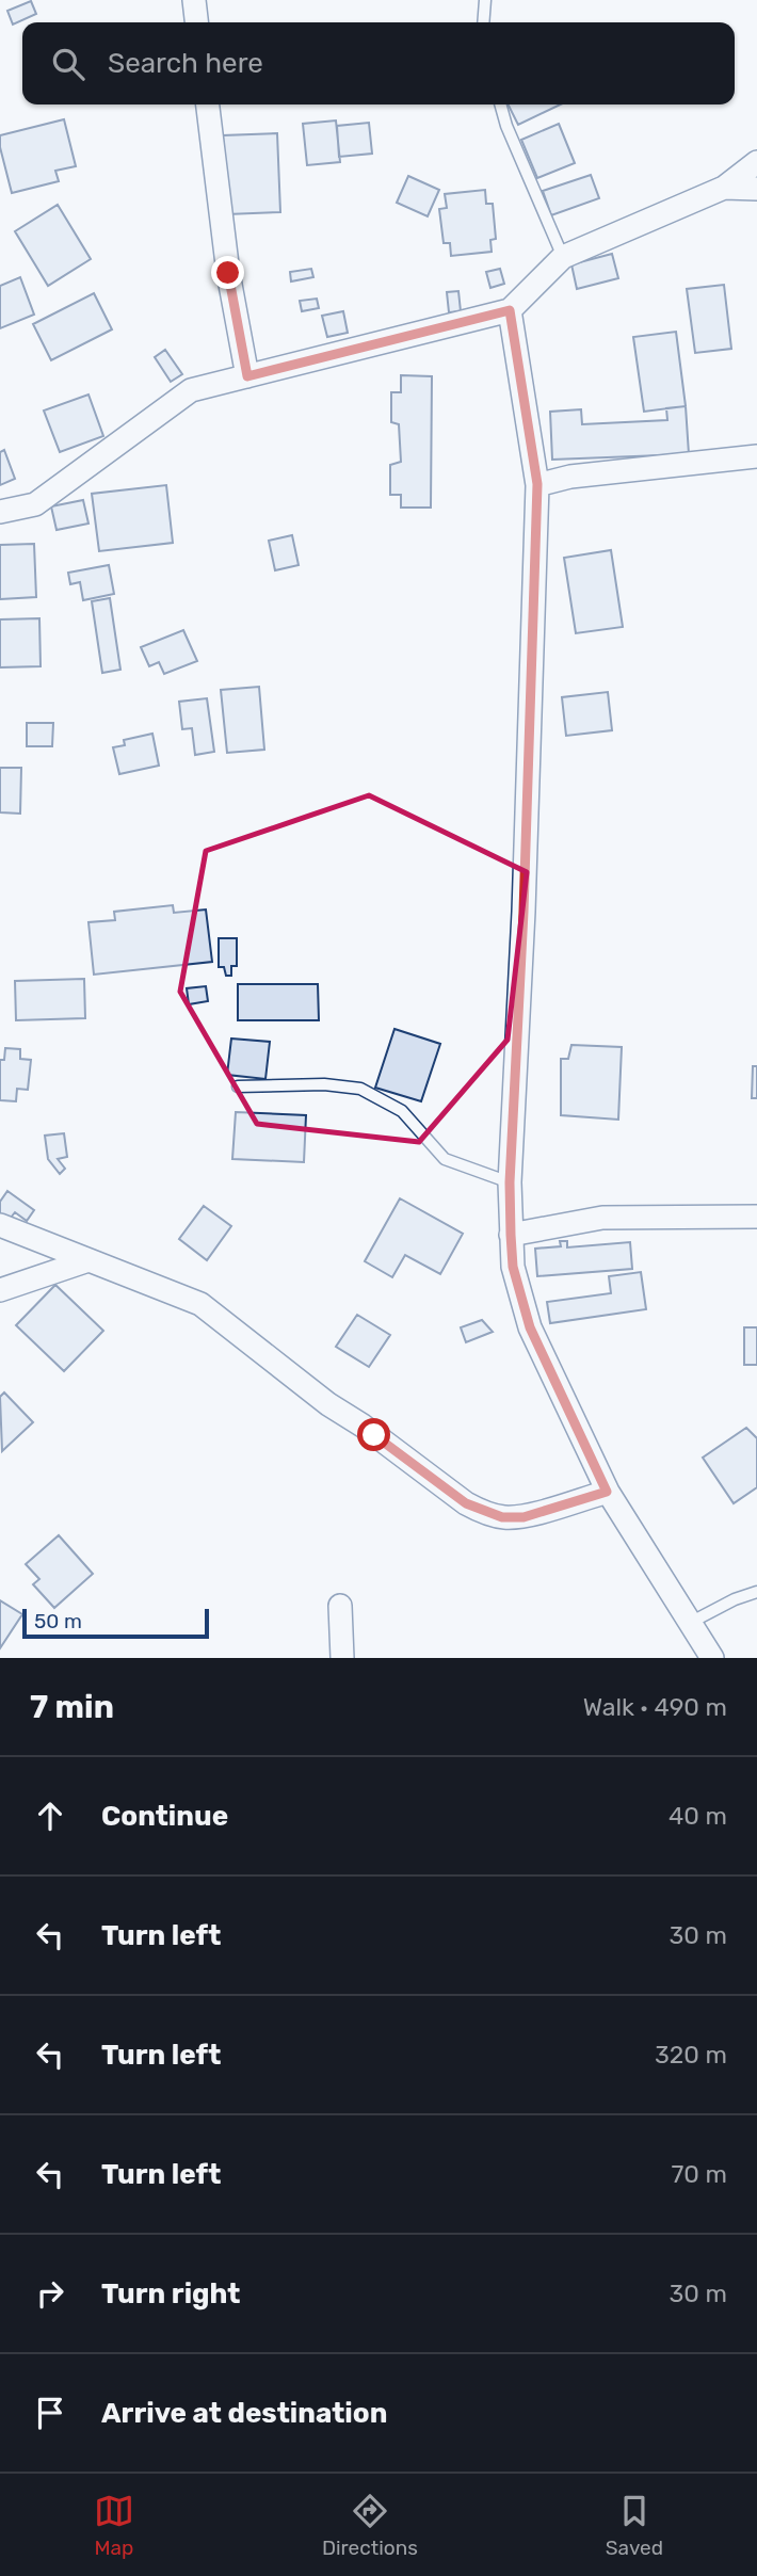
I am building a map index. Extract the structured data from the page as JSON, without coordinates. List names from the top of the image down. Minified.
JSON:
{"scale_bar":"50 m","page":{"search":"Search here","scale":"50 m","heading":["7 min","Walk · 490 m"],"list":[["Continue","40 m"],["Turn left","30 m"],["Turn left","320 m"],["Turn left","70 m"],["Turn right","30 m"],"Arrive at destination"],"nav":["Map","Directions","Saved"]}}
